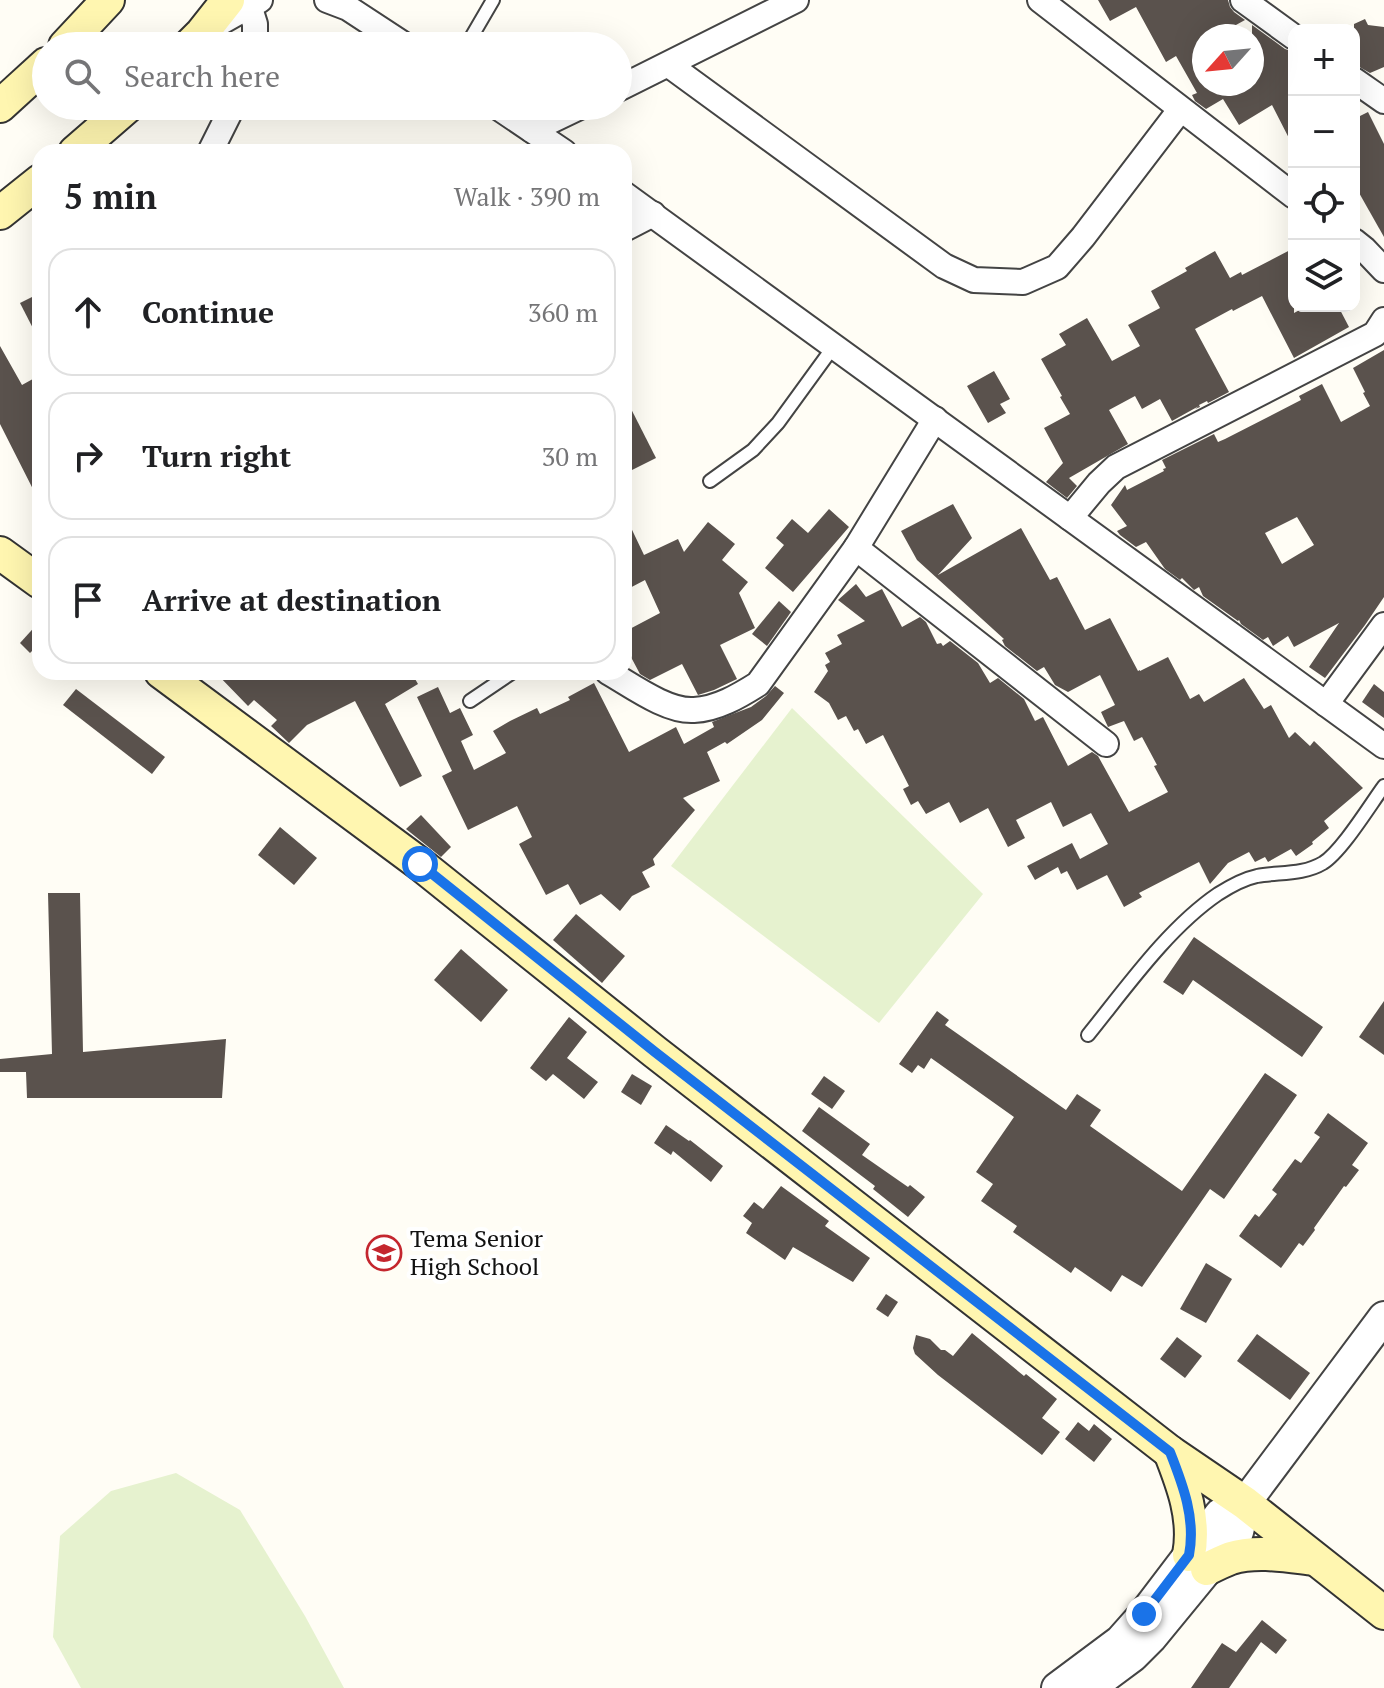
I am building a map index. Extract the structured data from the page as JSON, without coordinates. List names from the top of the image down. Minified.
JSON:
{"places":{"school or university":["Tema Senior High School"]},"north":"bottom left","page":{"map_buttons":["+","−"],"search":"Search here","heading":["5 min","Walk · 390 m"],"list":[["Continue","360 m"],["Turn right","30 m"],"Arrive at destination"]}}
